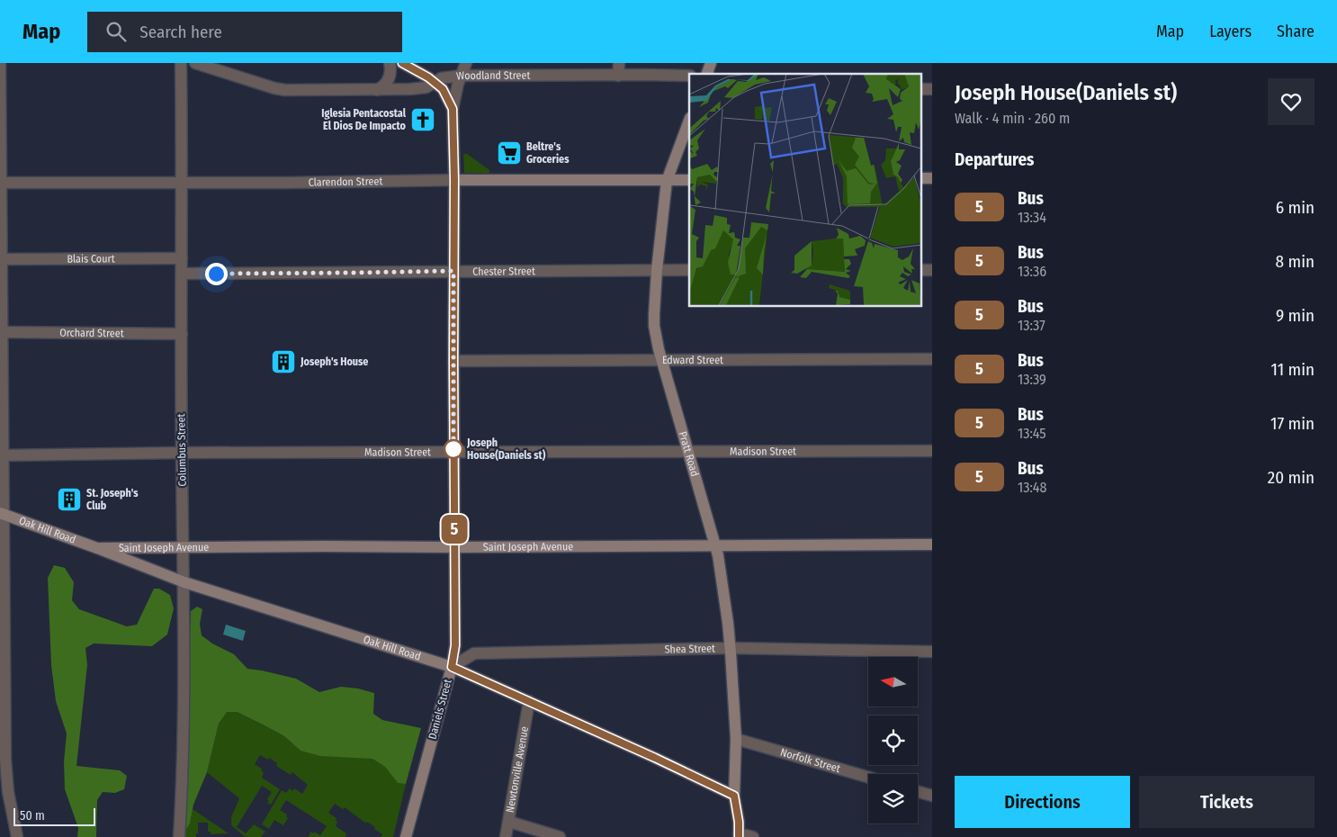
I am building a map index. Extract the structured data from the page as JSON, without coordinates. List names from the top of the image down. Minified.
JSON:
{"streets":{"street":["Woodland Street","Clarendon Street","Blais Court","Chester Street","Orchard Street","Edward Street","Columbus Street","Madison Street","Pratt Road","Oak Hill Road","Saint Joseph Avenue","Shea Street","Daniels Street","Norfolk Street","Newtonville Avenue"]},"crossings":[["Woodland Street","Daniels Street"],["Clarendon Street","Columbus Street"],["Clarendon Street","Pratt Road"],["Clarendon Street","Daniels Street"],["Blais Court","Columbus Street"],["Chester Street","Columbus Street"],["Chester Street","Pratt Road"],["Chester Street","Daniels Street"],["Orchard Street","Columbus Street"],["Edward Street","Pratt Road"],["Edward Street","Daniels Street"],["Columbus Street","Madison Street"],["Columbus Street","Oak Hill Road"],["Columbus Street","Saint Joseph Avenue"],["Madison Street","Pratt Road"],["Madison Street","Daniels Street"],["Pratt Road","Oak Hill Road"],["Pratt Road","Saint Joseph Avenue"],["Pratt Road","Shea Street"],["Pratt Road","Norfolk Street"],["Oak Hill Road","Saint Joseph Avenue"],["Oak Hill Road","Shea Street"],["Oak Hill Road","Daniels Street"],["Oak Hill Road","Newtonville Avenue"],["Saint Joseph Avenue","Daniels Street"],["Shea Street","Daniels Street"]],"places":{"church":["Iglesia Pentacostal El Dios De Impacto"],"supermarket":["Beltre's Groceries"],"building":["Joseph's House","St. Joseph's Club"],"other":["Joseph House(Daniels st)"]},"lines":["bus line 5"],"scale_bar":"50 m","north":"left","page":{"header":"Map","search":"Search here","nav":["Map","Layers","Share"],"on_map":"5","heading":[["Joseph House(Daniels st)","Walk · 4 min · 260 m"],"Departures"],"list":[{"mark":"5","name":"Bus","note":"13:34","value":"6 min"},{"mark":"5","name":"Bus","note":"13:36","value":"8 min"},{"mark":"5","name":"Bus","note":"13:37","value":"9 min"},{"mark":"5","name":"Bus","note":"13:39","value":"11 min"},{"mark":"5","name":"Bus","note":"13:45","value":"17 min"},{"mark":"5","name":"Bus","note":"13:48","value":"20 min"}],"buttons":["Directions","Tickets"],"scale":"50 m"}}
